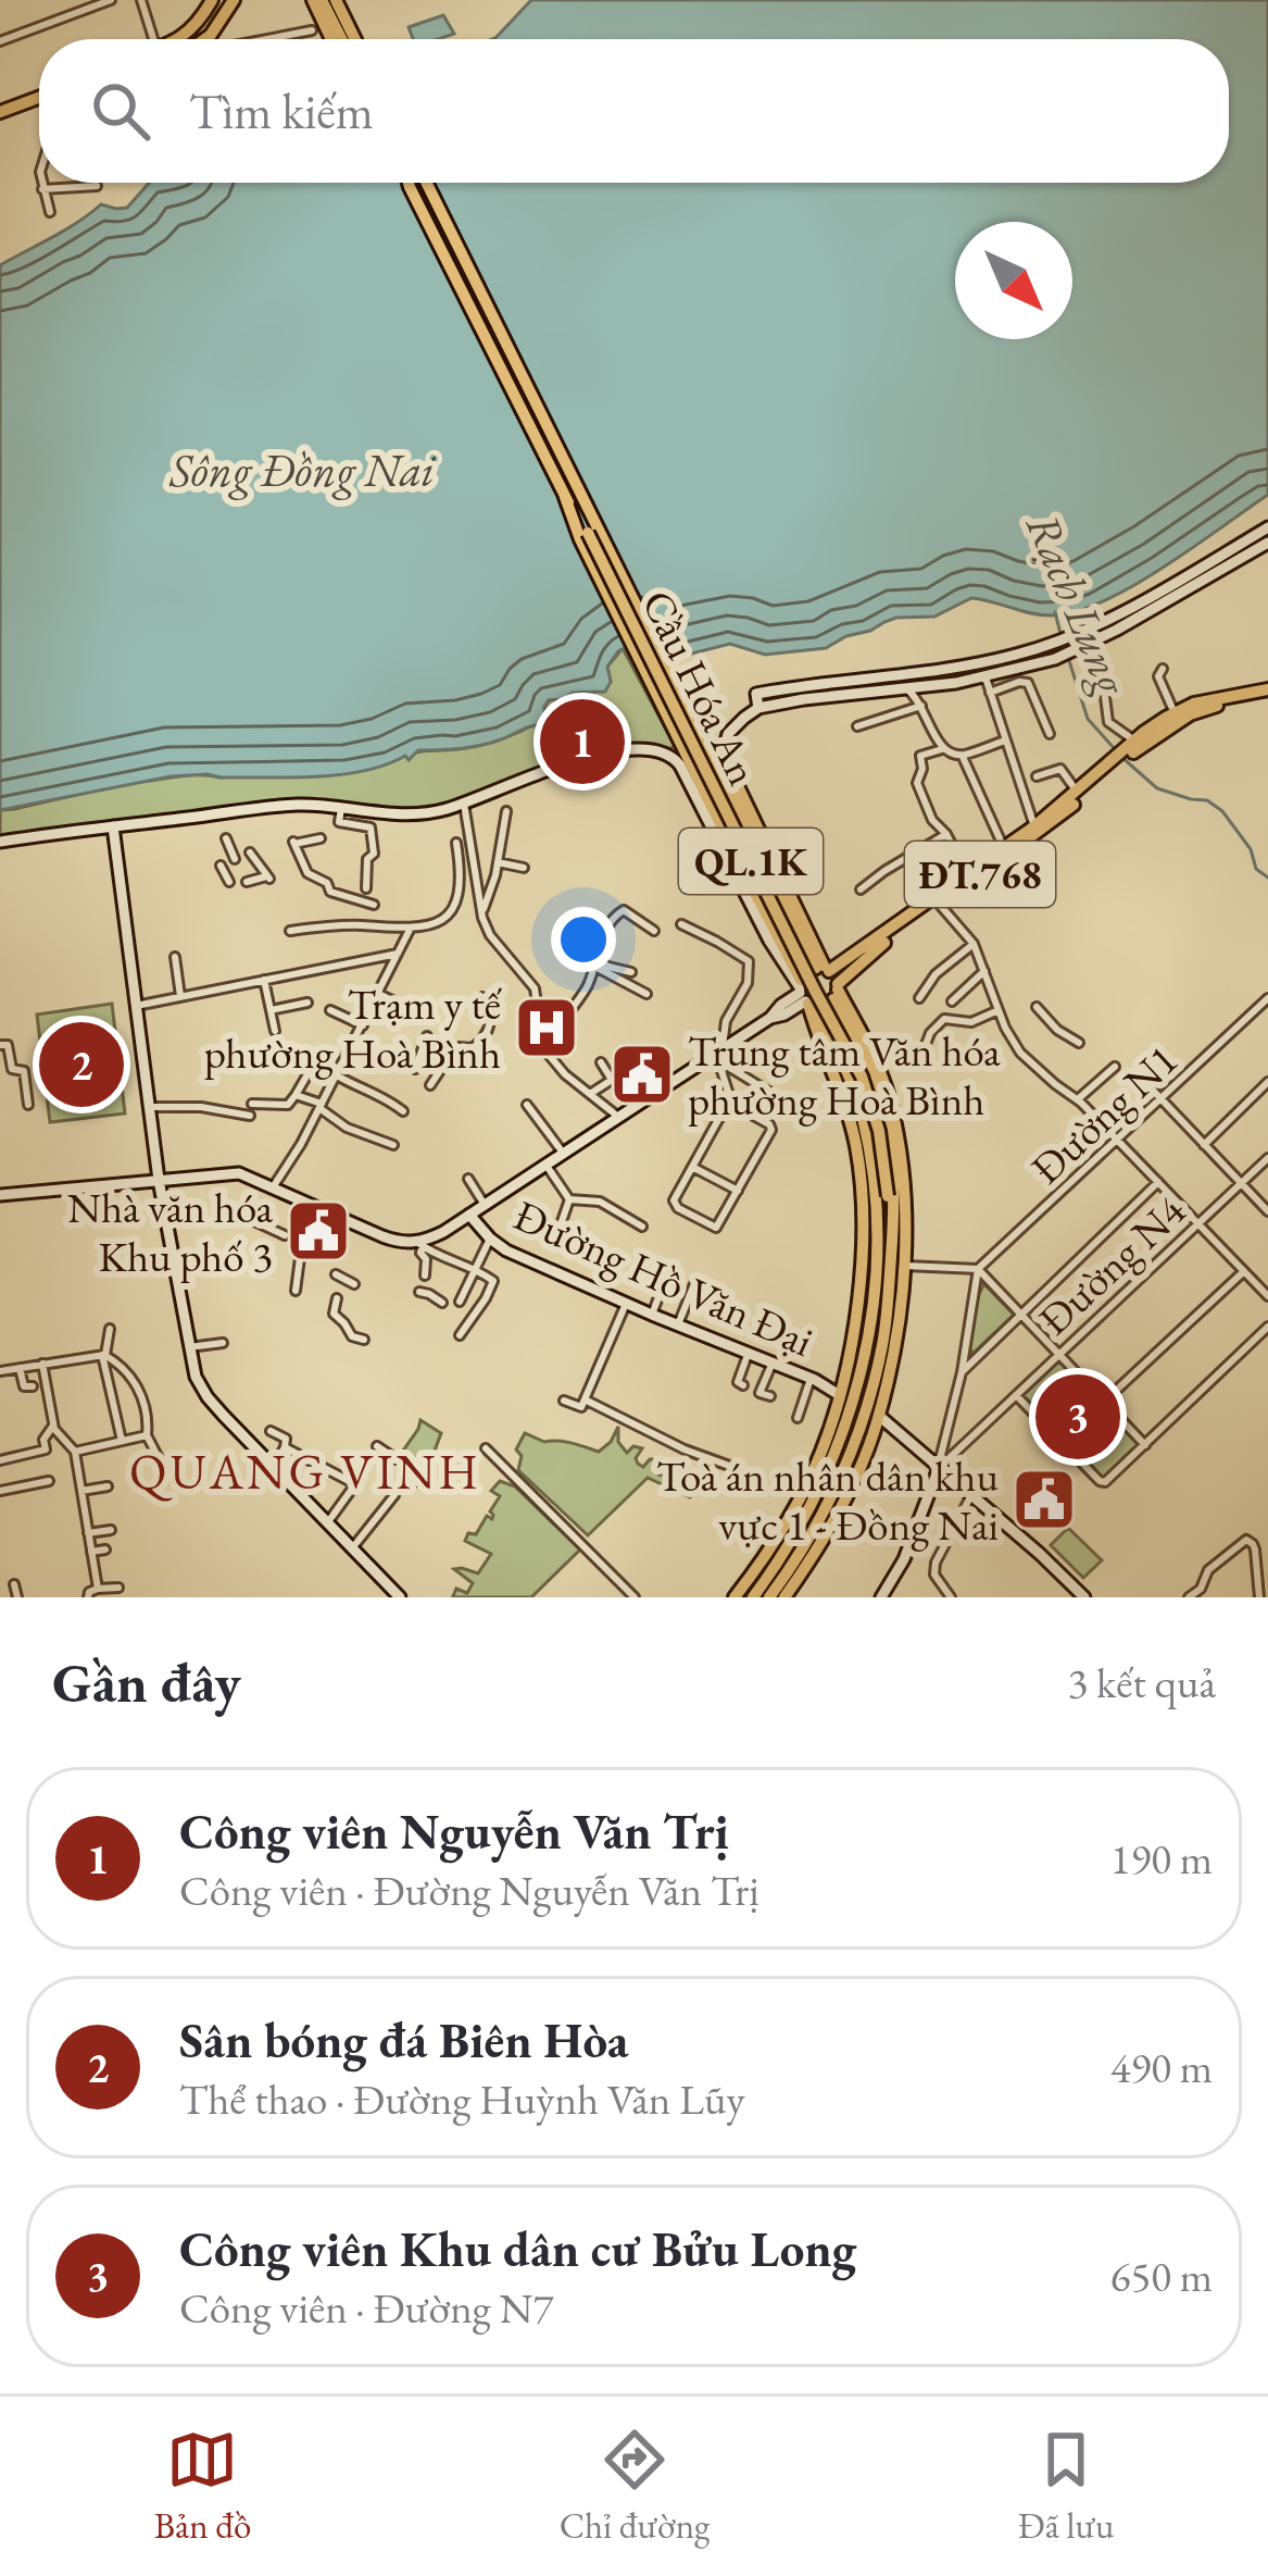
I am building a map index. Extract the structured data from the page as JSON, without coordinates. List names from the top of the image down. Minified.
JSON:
{"streets":{"main road":["Cầu Hóa An","QL.1K","ĐT.768","Đường Hồ Văn Đại"],"street":["Đường N1","Đường N4"]},"crossings":[["Cầu Hóa An","QL.1K"],["QL.1K","ĐT.768"],["QL.1K","Đường Hồ Văn Đại"]],"districts":["QUANG VINH"],"water":["Sông Đồng Nai","Rạch Lung"],"places":{"hospital":["Trạm y tế phường Hoà Bình"],"public building":["Trung tâm Văn hóa phường Hoà Bình","Nhà văn hóa Khu phố 3","Toà án nhân dân khu vực 1 - Đồng Nai"]},"north":"bottom right","page":{"search":"Tìm kiếm","pins":["1","2","3"],"heading":["Gần đây","3 kết quả"],"list":[{"mark":"1","name":"Công viên Nguyễn Văn Trị","note":"Công viên · Đường Nguyễn Văn Trị","value":"190 m"},{"mark":"2","name":"Sân bóng đá Biên Hòa","note":"Thể thao · Đường Huỳnh Văn Lũy","value":"490 m"},{"mark":"3","name":"Công viên Khu dân cư Bửu Long","note":"Công viên · Đường N7","value":"650 m"}],"nav":["Bản đồ","Chỉ đường","Đã lưu"]}}
